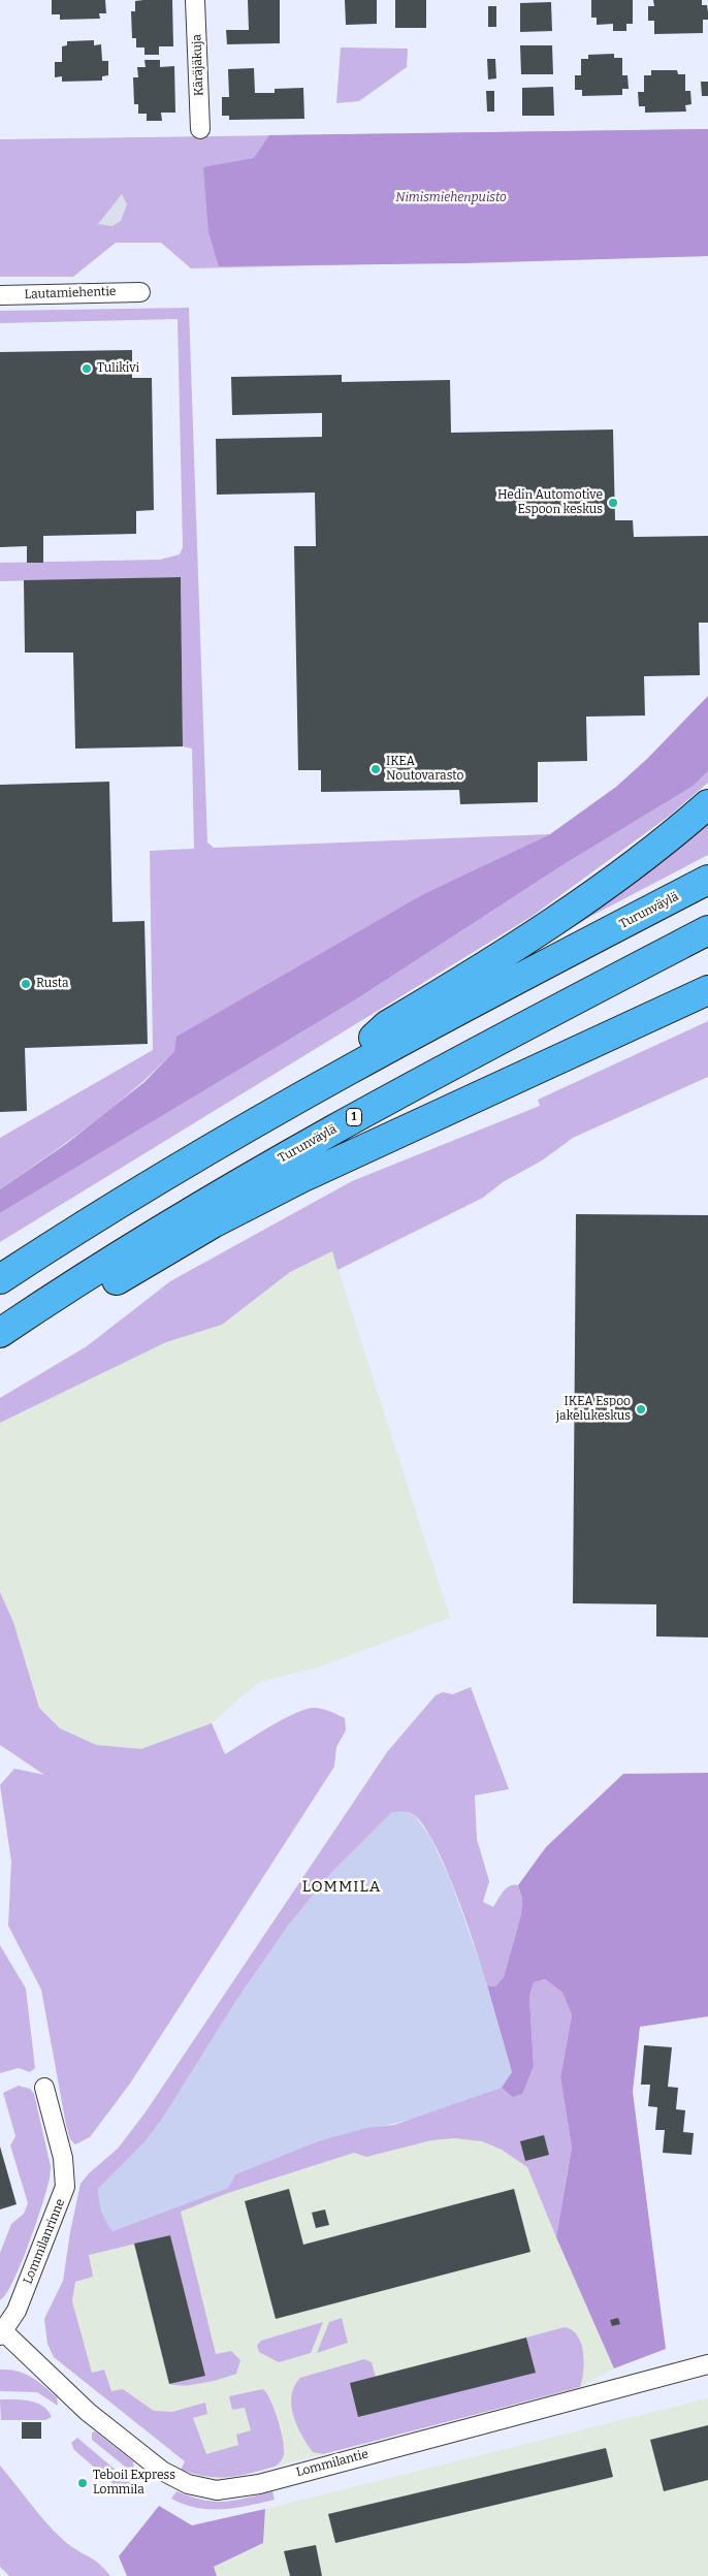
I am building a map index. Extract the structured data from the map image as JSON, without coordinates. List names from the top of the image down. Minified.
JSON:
{"streets":{"highway":["Turunväylä","1"],"street":["Käräjäkuja","Lautamiehentie","Lommilanrinne","Lommilantie"]},"crossings":[["Lommilanrinne","Lommilantie"]],"districts":["LOMMILA"],"parks":["Nimismiehenpuisto"],"places":["Tulikivi","Hedin Automotive Espoon keskus","IKEA Noutovarasto","Rusta","IKEA Espoo jakelukeskus","Teboil Express Lommila"]}
